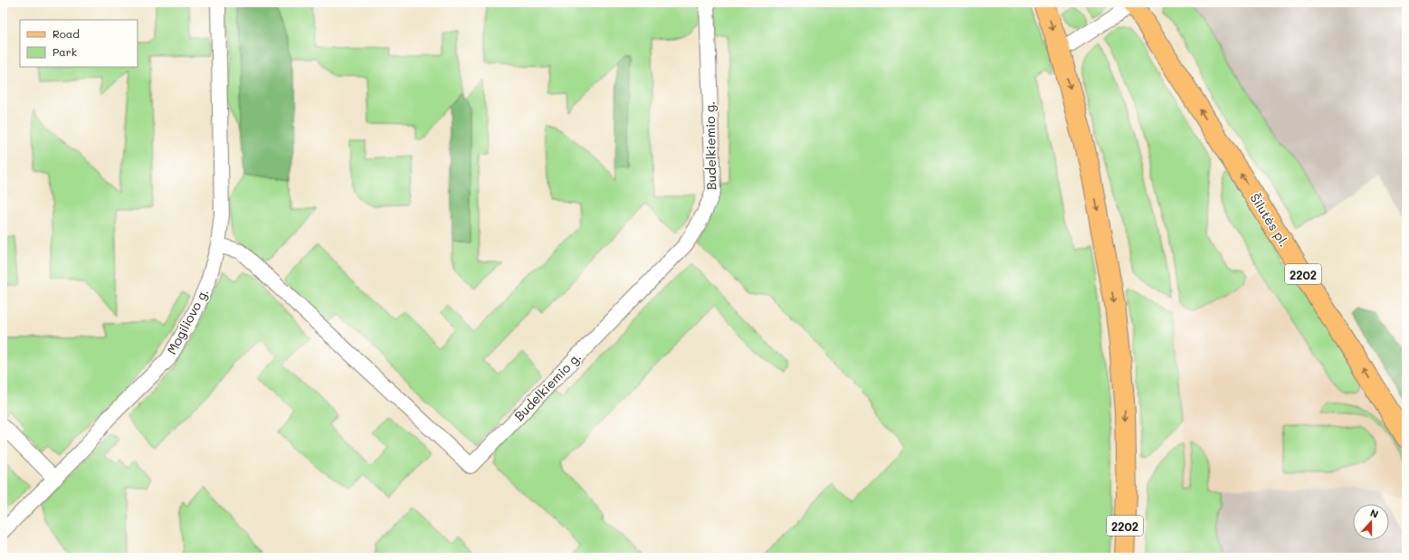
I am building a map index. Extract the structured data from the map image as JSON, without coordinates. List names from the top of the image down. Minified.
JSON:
{"streets":{"main road":["Šilutės pl.","2202"],"street":["Budelkiemio g.","Mogiliovo g."]},"crossings":[["Budelkiemio g.","Mogiliovo g."]],"legend":["Road","Park"],"north":"top"}
